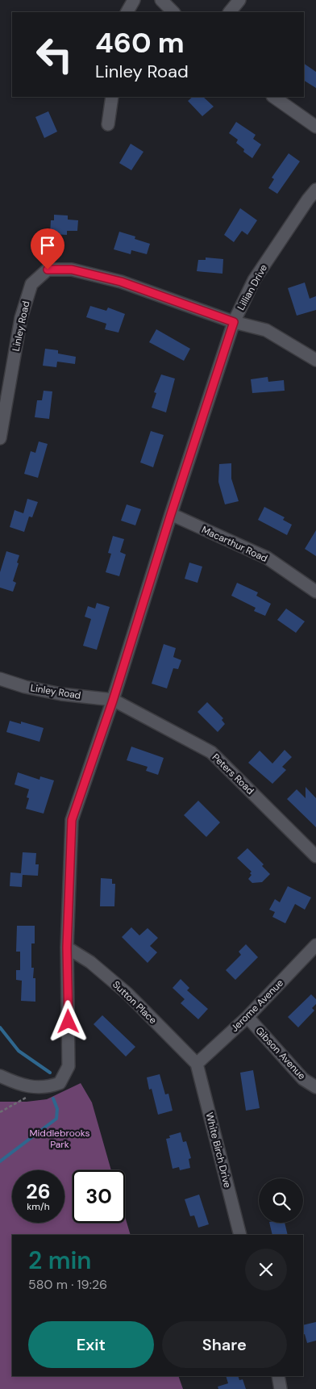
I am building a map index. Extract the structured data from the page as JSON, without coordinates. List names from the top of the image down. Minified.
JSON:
{"streets":{"street":["Lillian Drive","Linley Road","Macarthur Road","Peters Road","Sutton Place","Jerome Avenue","Gibson Avenue","White Birch Drive"]},"crossings":[["Lillian Drive","Linley Road"],["Lillian Drive","Macarthur Road"],["Lillian Drive","Peters Road"],["Lillian Drive","Sutton Place"],["Linley Road","Peters Road"],["Sutton Place","Jerome Avenue"],["Sutton Place","White Birch Drive"],["Jerome Avenue","Gibson Avenue"],["Jerome Avenue","White Birch Drive"]],"parks":["Middlebrooks Park"],"page":{"turn":["460 m","Linley Road"],"speed":"26 km/h","limit":"30","heading":["2 min","580 m · 19:26"],"buttons":["Exit","Share"]}}
